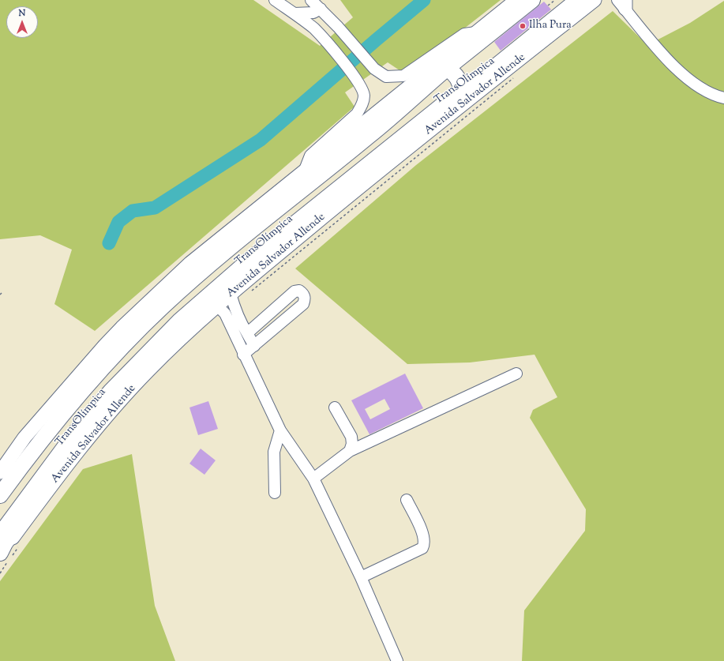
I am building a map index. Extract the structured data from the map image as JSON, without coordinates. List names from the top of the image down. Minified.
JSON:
{"streets":{"highway":["Avenida Salvador Allende"],"street":["TransOlímpica"]},"crossings":[["TransOlímpica","Avenida Salvador Allende"]],"places":["Ilha Pura"],"north":"top"}
